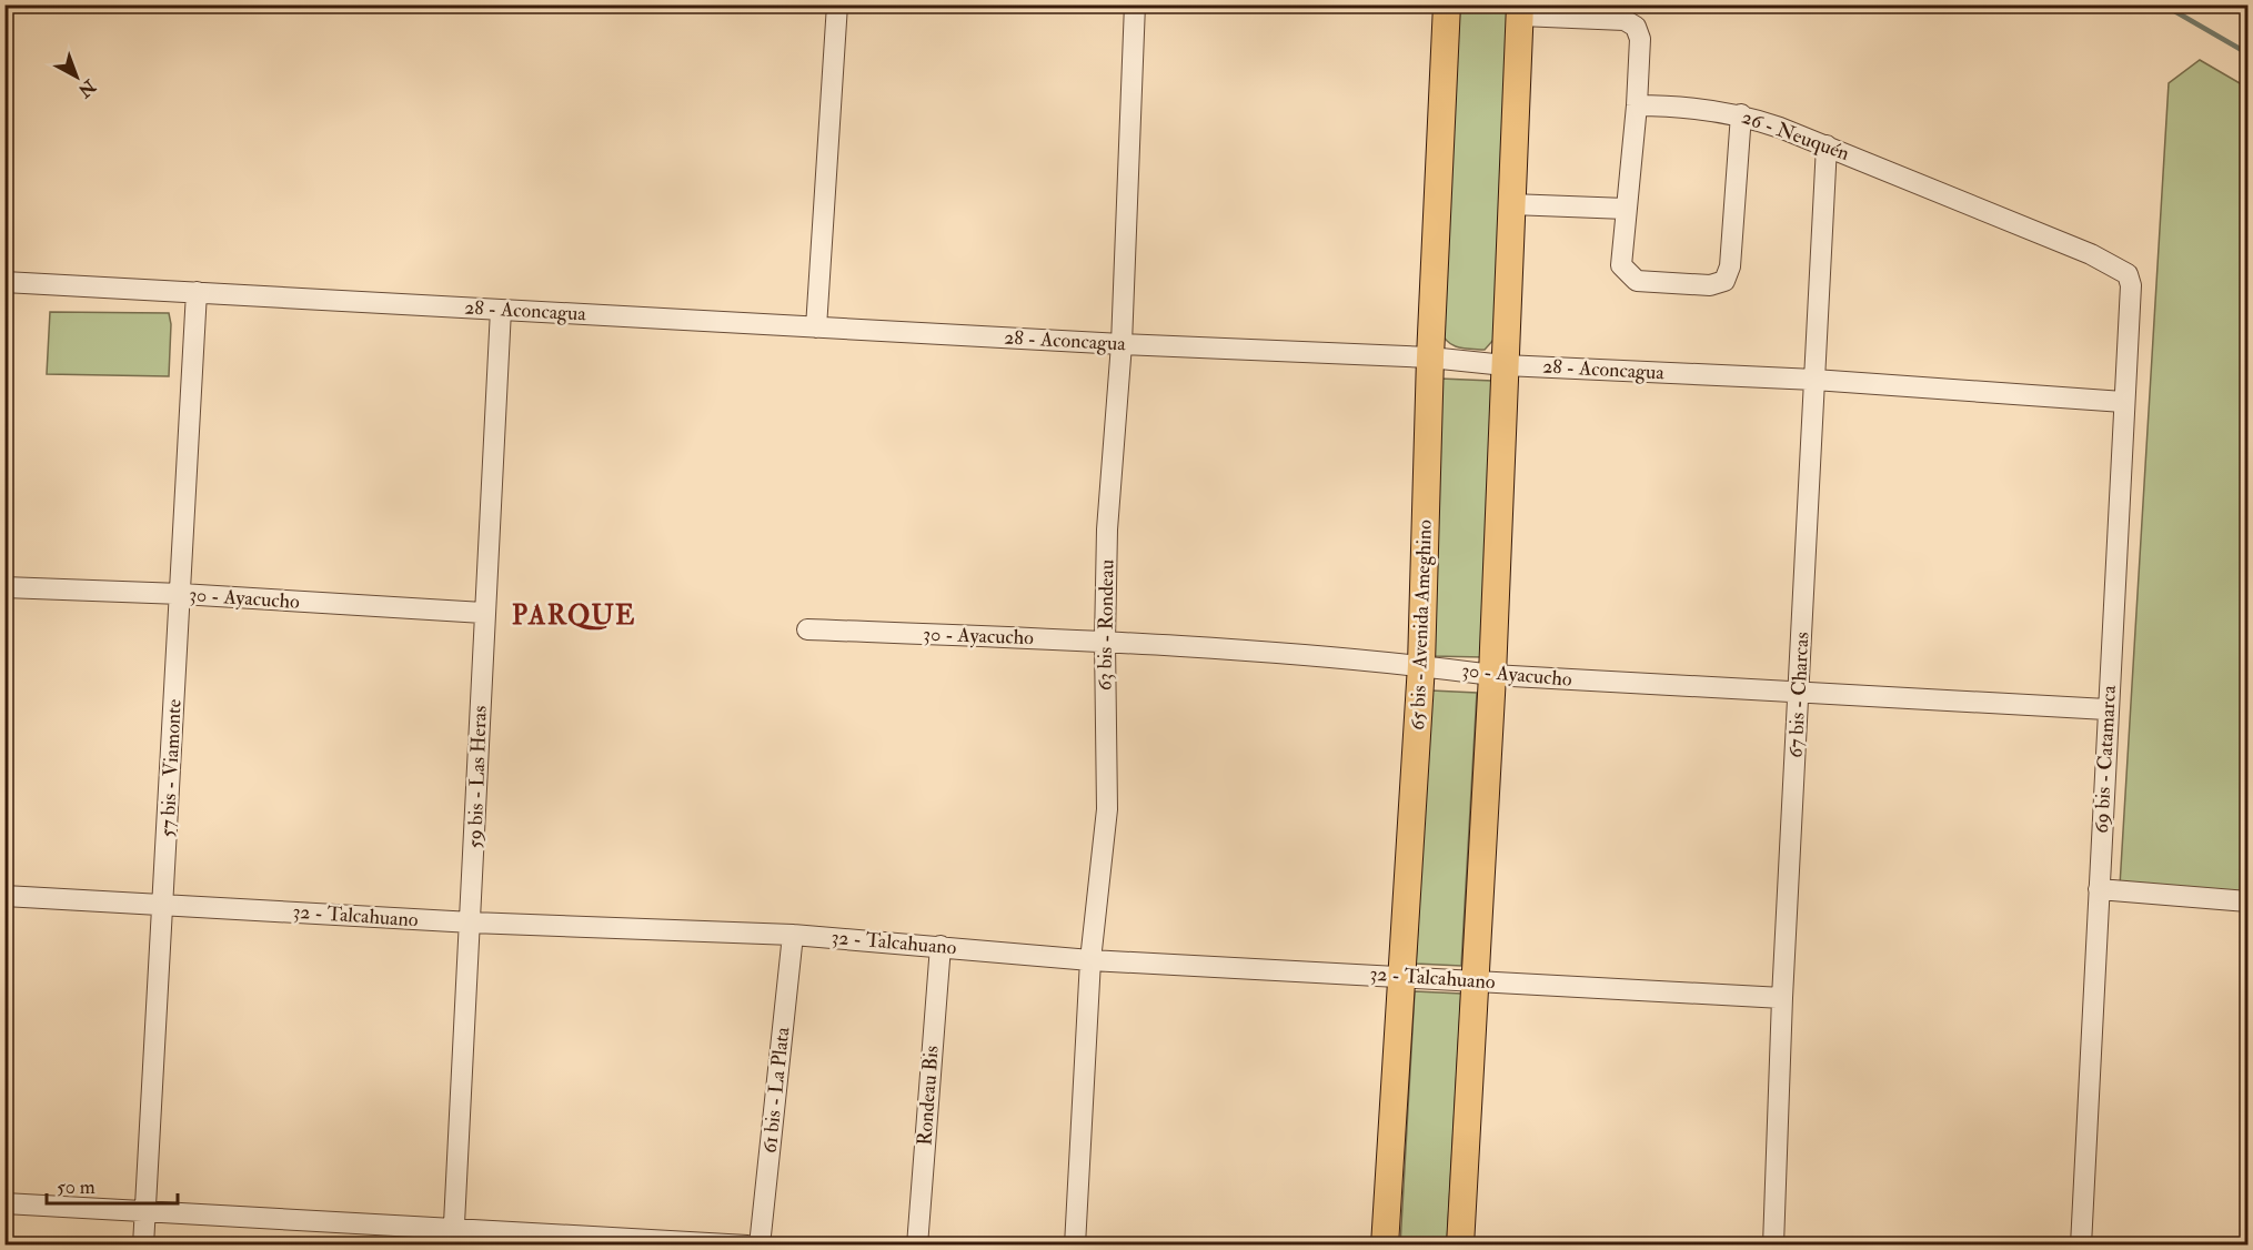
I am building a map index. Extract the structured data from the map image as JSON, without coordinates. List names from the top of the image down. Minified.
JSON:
{"streets":{"main road":["65 bis - Avenida Ameghino"],"street":["26 - Neuquén","28 - Aconcagua","30 - Ayacucho","63 bis - Rondeau","67 bis - Charcas","69 bis - Catamarca","57 bis - Viamonte","59 bis - Las Heras","32 - Talcahuano","61 bis - La Plata","Rondeau Bis"]},"crossings":[["26 - Neuquén","67 bis - Charcas"],["26 - Neuquén","69 bis - Catamarca"],["28 - Aconcagua","63 bis - Rondeau"],["28 - Aconcagua","65 bis - Avenida Ameghino"],["28 - Aconcagua","67 bis - Charcas"],["28 - Aconcagua","69 bis - Catamarca"],["28 - Aconcagua","57 bis - Viamonte"],["28 - Aconcagua","59 bis - Las Heras"],["30 - Ayacucho","63 bis - Rondeau"],["30 - Ayacucho","65 bis - Avenida Ameghino"],["30 - Ayacucho","67 bis - Charcas"],["30 - Ayacucho","69 bis - Catamarca"],["30 - Ayacucho","57 bis - Viamonte"],["30 - Ayacucho","59 bis - Las Heras"],["63 bis - Rondeau","32 - Talcahuano"],["65 bis - Avenida Ameghino","32 - Talcahuano"],["67 bis - Charcas","32 - Talcahuano"],["57 bis - Viamonte","32 - Talcahuano"],["59 bis - Las Heras","32 - Talcahuano"],["32 - Talcahuano","61 bis - La Plata"],["32 - Talcahuano","Rondeau Bis"]],"districts":["PARQUE"],"scale_bar":"50 m","north":"bottom right"}
